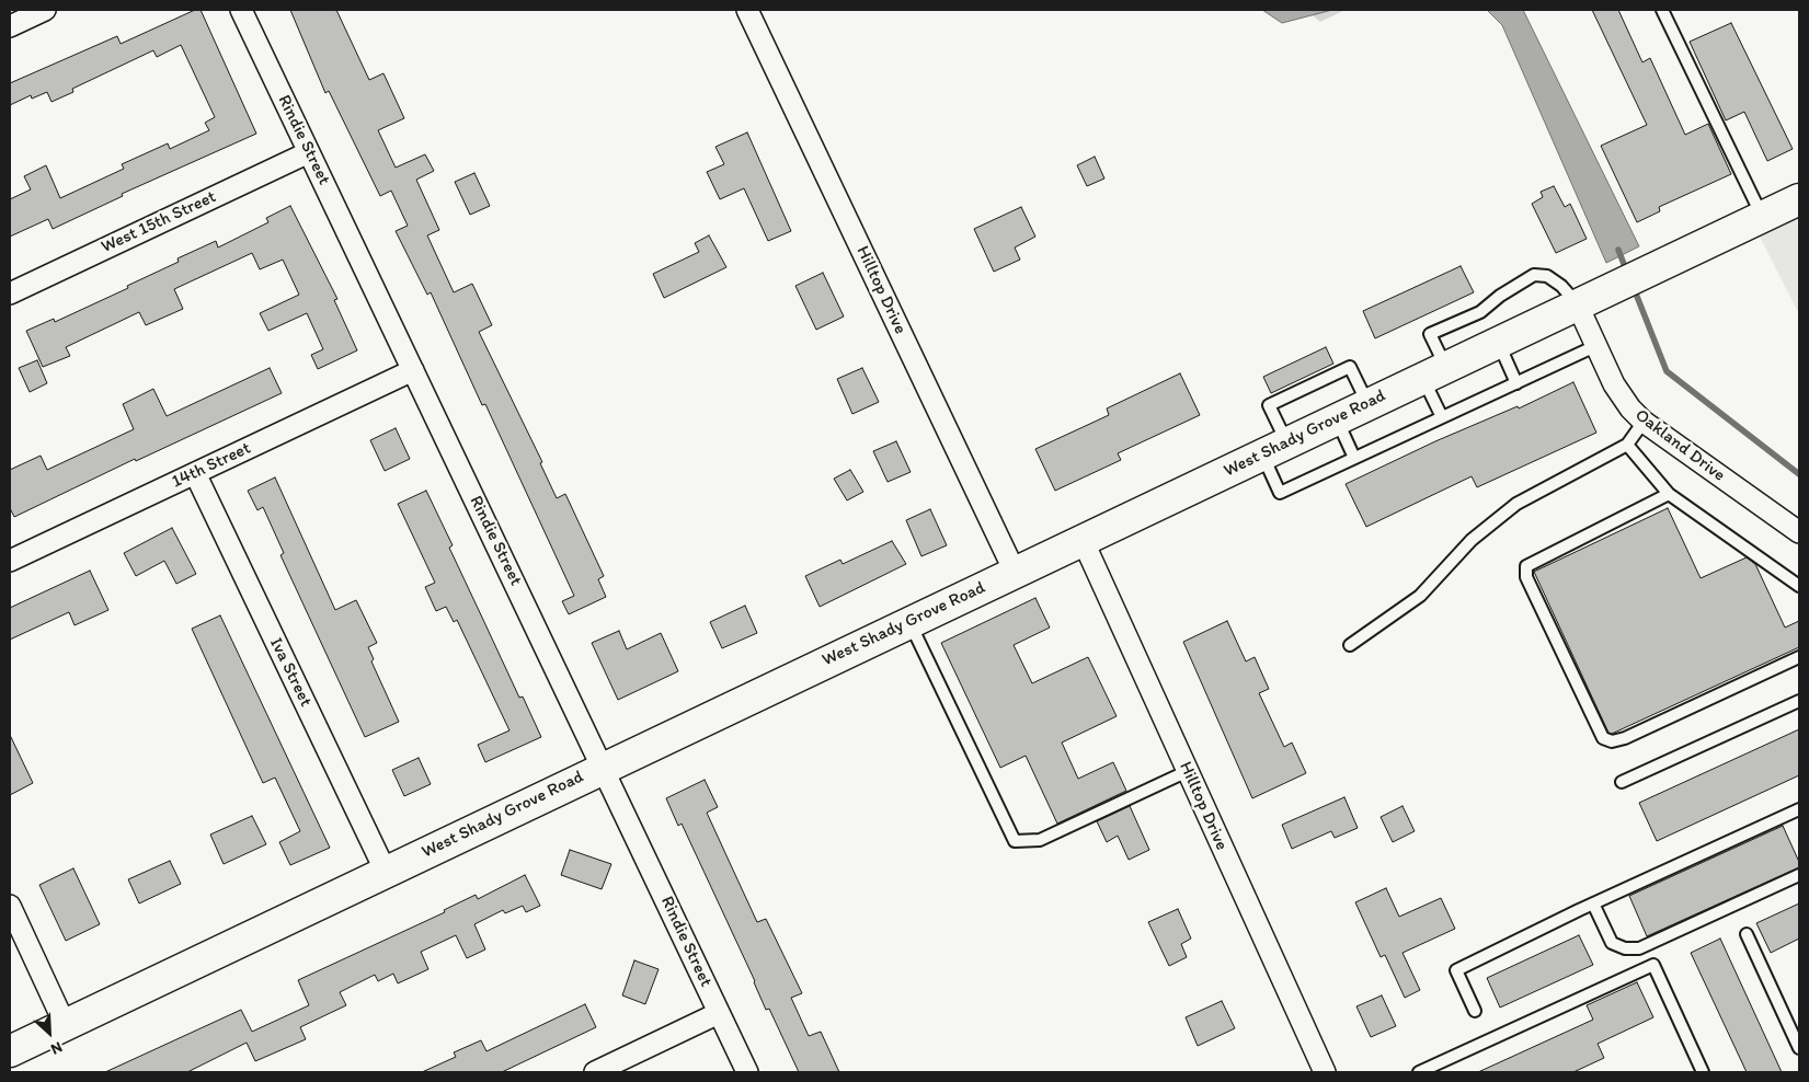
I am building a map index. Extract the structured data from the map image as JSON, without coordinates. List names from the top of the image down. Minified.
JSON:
{"streets":{"main road":["West Shady Grove Road"],"street":["Rindie Street","West 15th Street","Hilltop Drive","Oakland Drive","14th Street","Iva Street"]},"crossings":[["Rindie Street","West 15th Street"],["Rindie Street","West Shady Grove Road"],["Rindie Street","14th Street"],["Hilltop Drive","West Shady Grove Road"],["West Shady Grove Road","Oakland Drive"],["West Shady Grove Road","Iva Street"],["14th Street","Iva Street"]],"north":"bottom right"}
